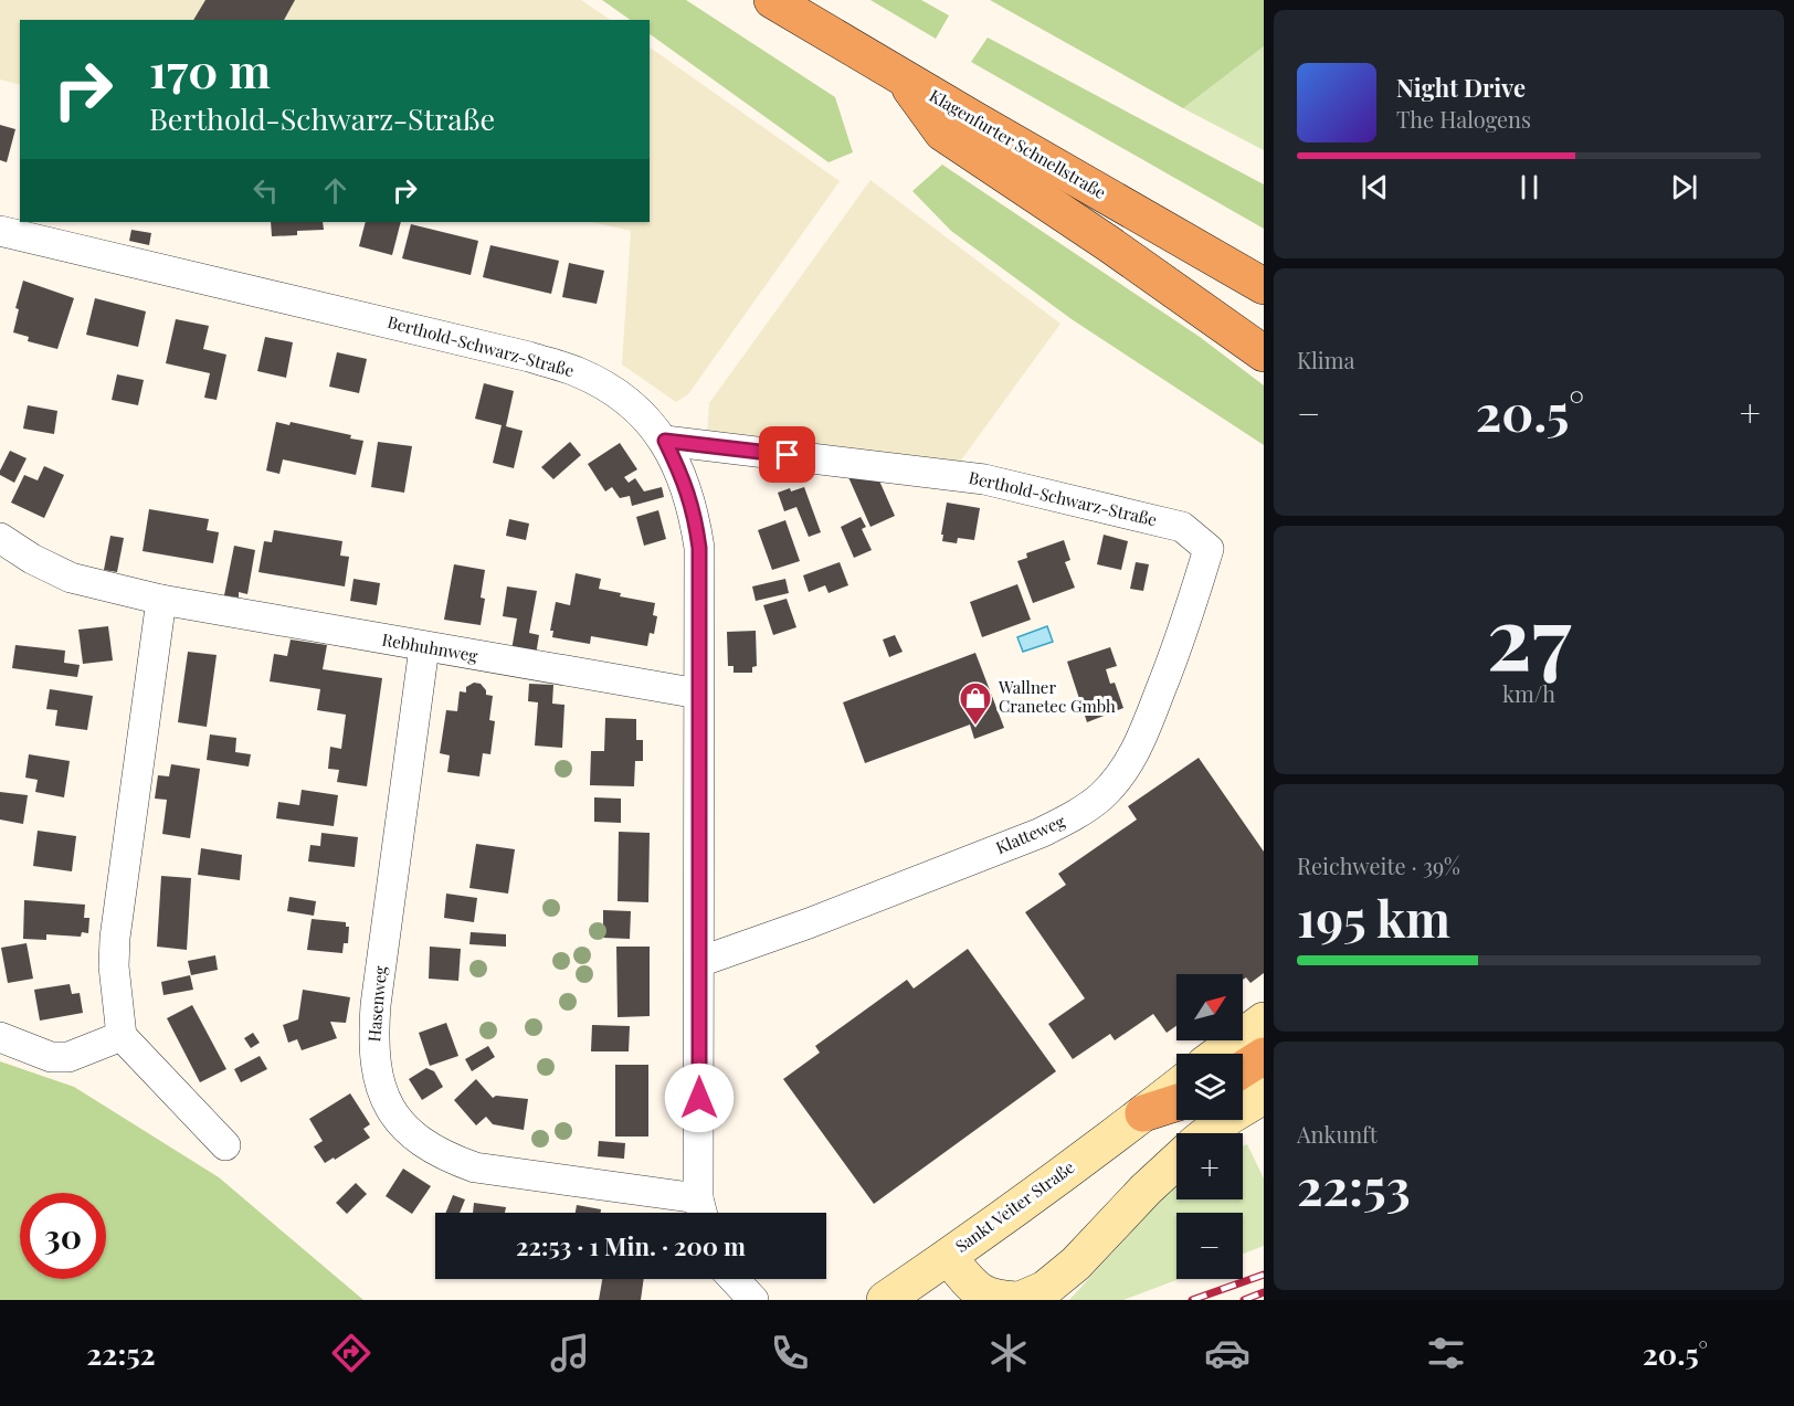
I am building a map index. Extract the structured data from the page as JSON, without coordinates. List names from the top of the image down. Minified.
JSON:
{"streets":{"highway":["Klagenfurter Schnellstraße"],"main road":["Sankt Veiter Straße"],"street":["Berthold-Schwarz-Straße","Rebhuhnweg","Klatteweg","Hasenweg"]},"crossings":[["Berthold-Schwarz-Straße","Klatteweg"],["Rebhuhnweg","Hasenweg"]],"places":{"shop":["Wallner Cranetec Gmbh"]},"north":"top right","page":{"turn":["170 m","Berthold-Schwarz-Straße"],"song":["Night Drive","The Halogens"],"tile":["Klima",["27","km/h"],["Reichweite · 39%","195 km"],["Ankunft","22:53"]],"heat":["−","20.5°","+"],"map_buttons":["+","−"],"limit":"30","trip":"22:53 · 1 Min. · 200 m","tabs":["22:52","20.5°"]}}
